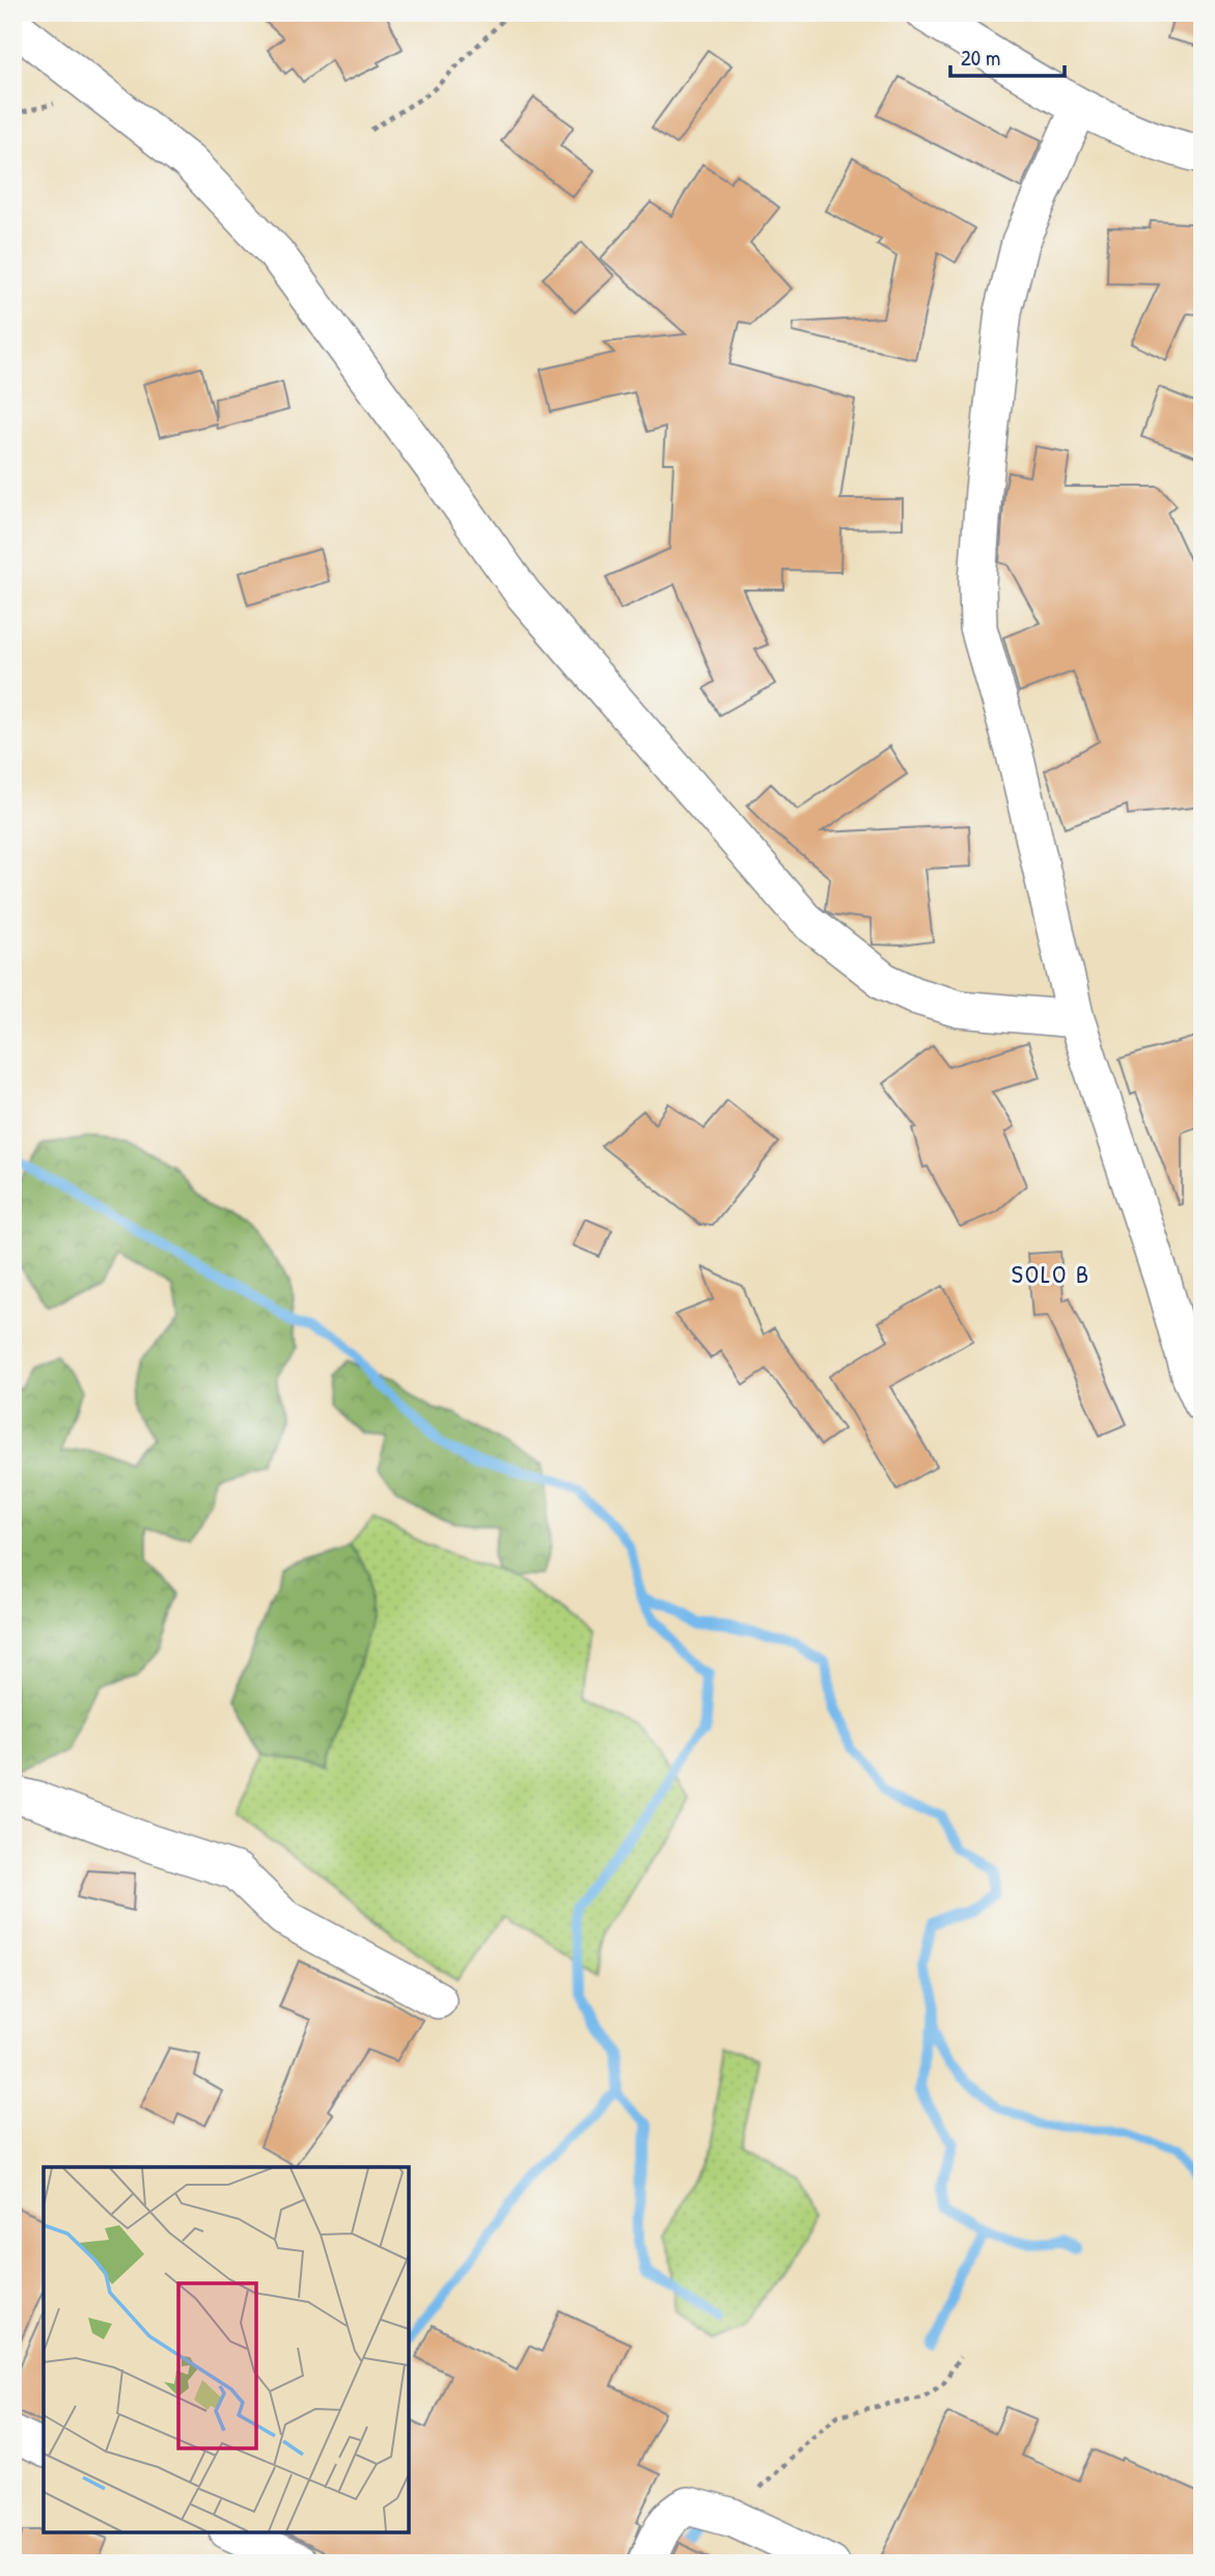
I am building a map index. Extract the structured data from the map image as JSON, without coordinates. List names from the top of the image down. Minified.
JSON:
{"districts":["SOLO B"],"scale_bar":"20 m"}
